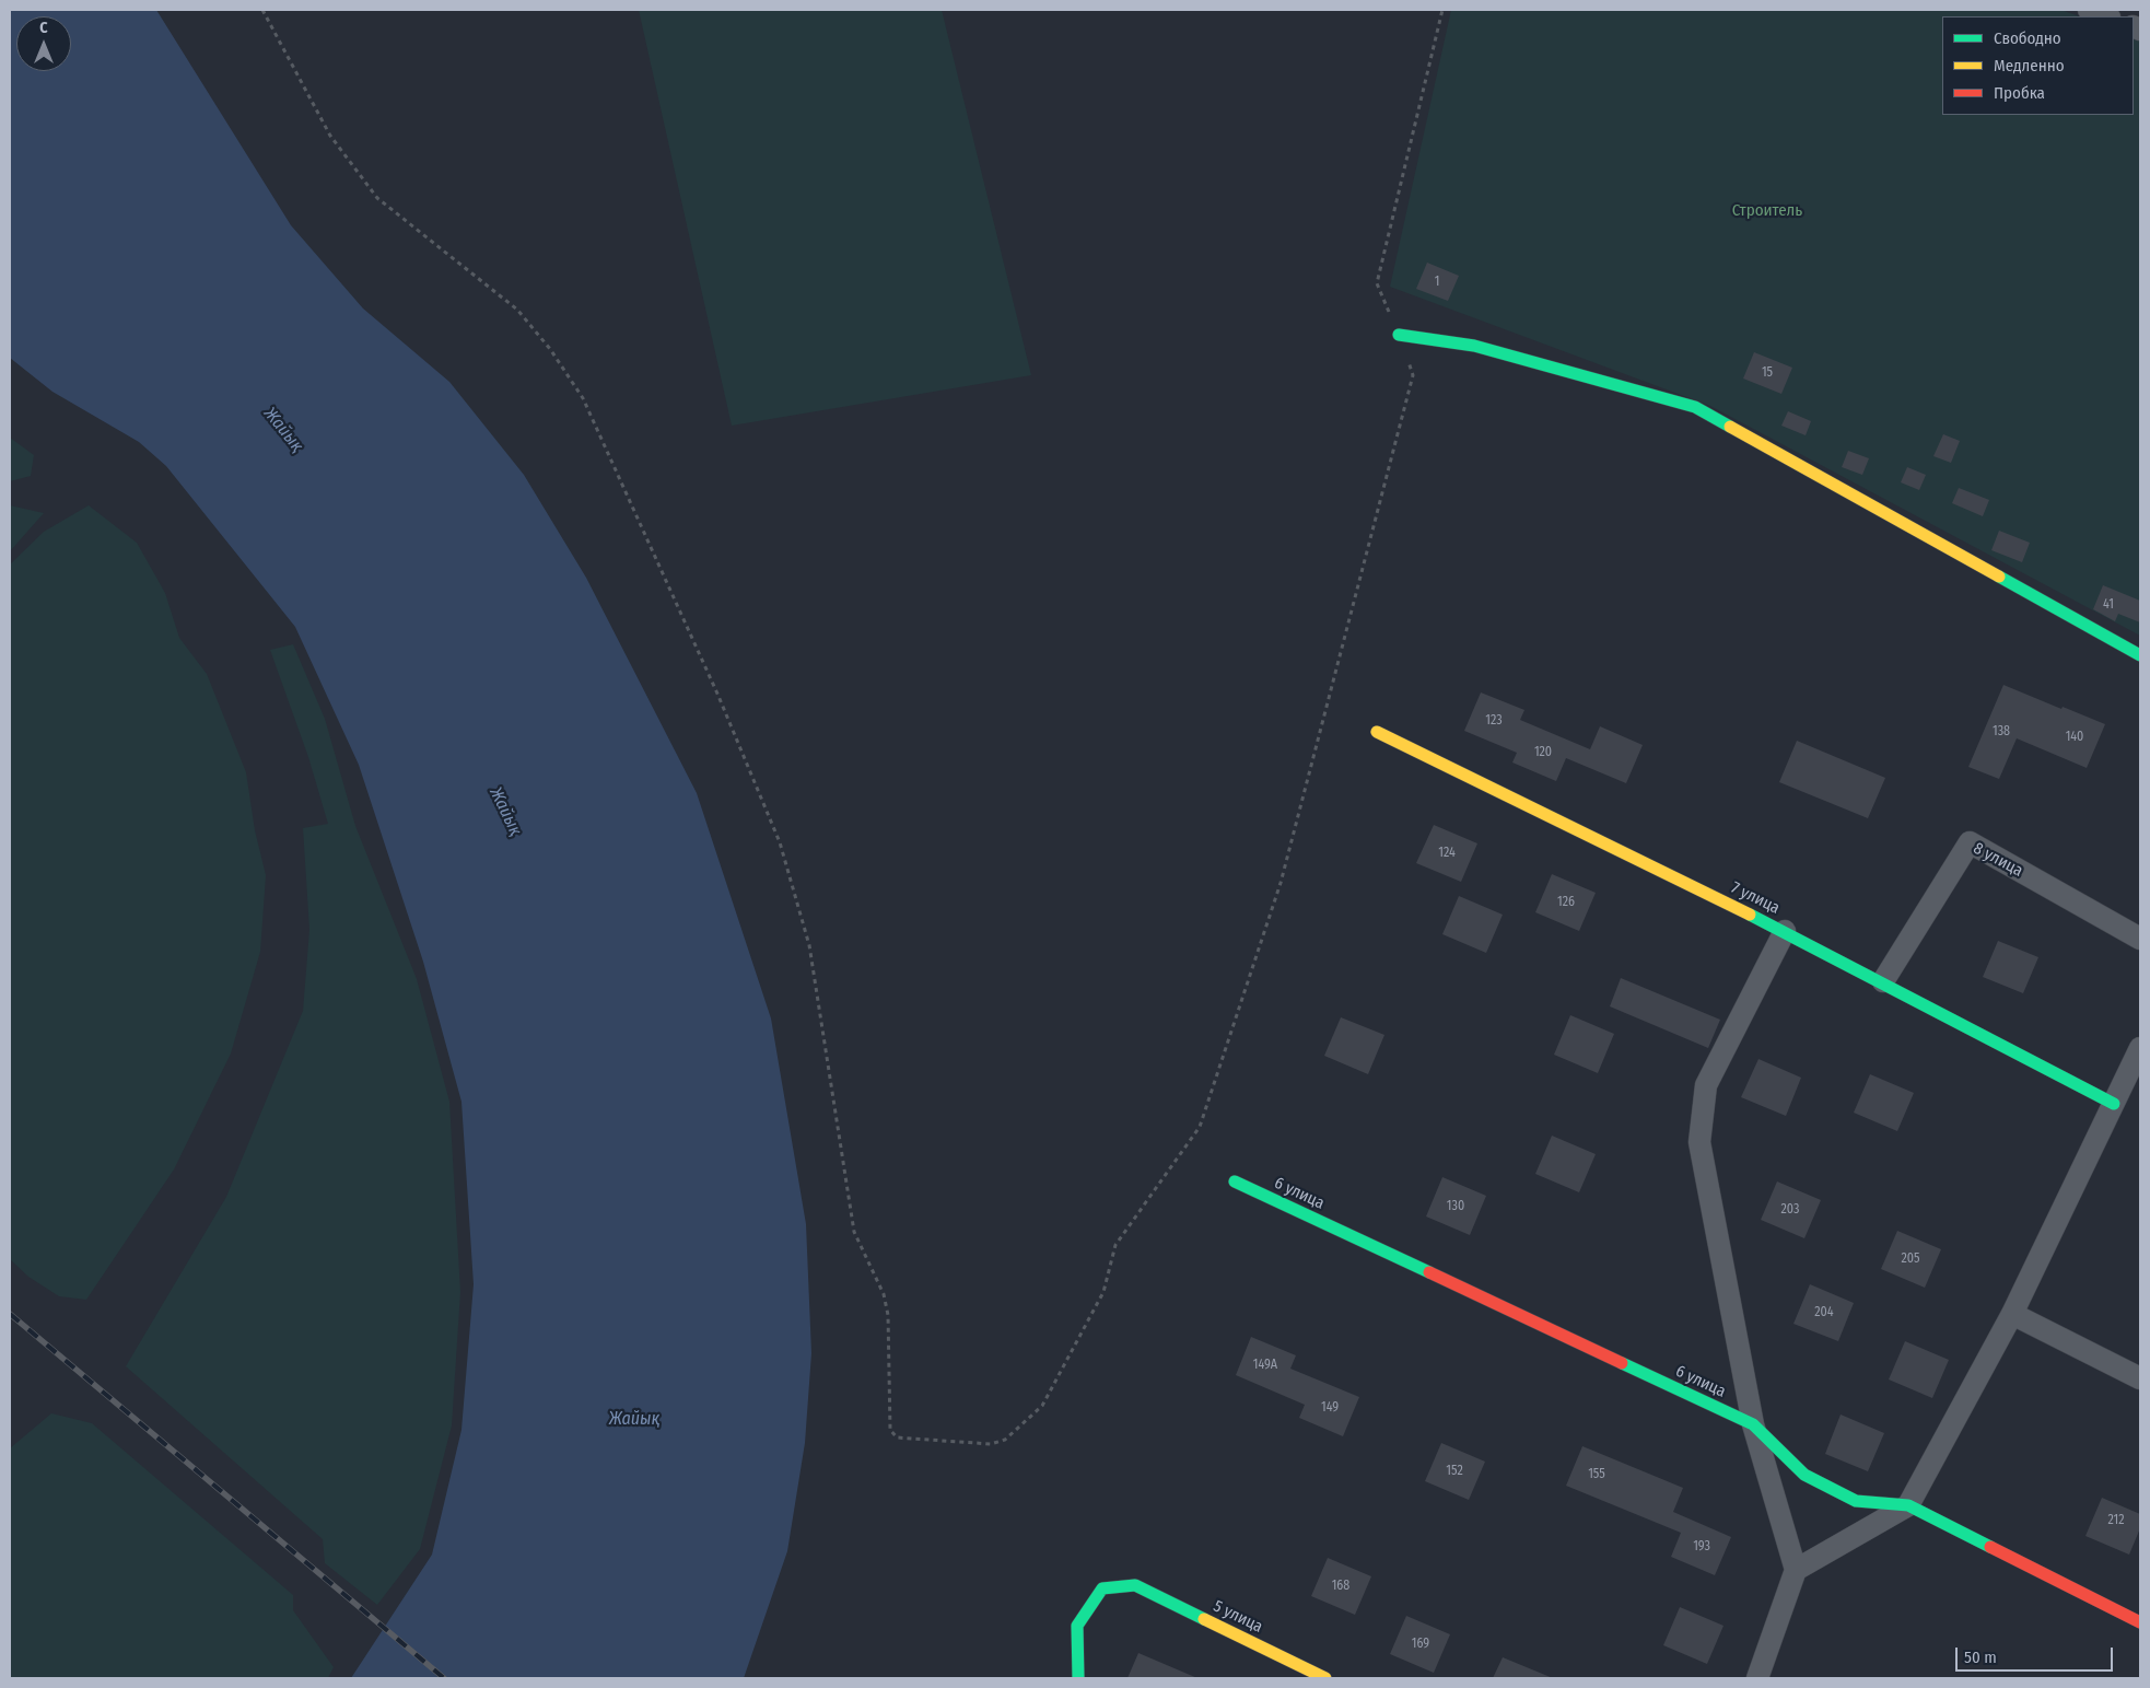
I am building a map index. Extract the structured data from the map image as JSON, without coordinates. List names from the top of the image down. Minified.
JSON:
{"streets":{"street":["8 улица","7 улица","6 улица","5 улица"]},"crossings":[["8 улица","7 улица"]],"water":["Жайық"],"parks":["Строитель"],"house_numbers":["1","15","41","123","138","140","120","124","126","130","203","205","204","149А","149","152","155","212","193","168","169"],"legend":["Свободно","Медленно","Пробка"],"scale_bar":"50 m","north":"top"}
